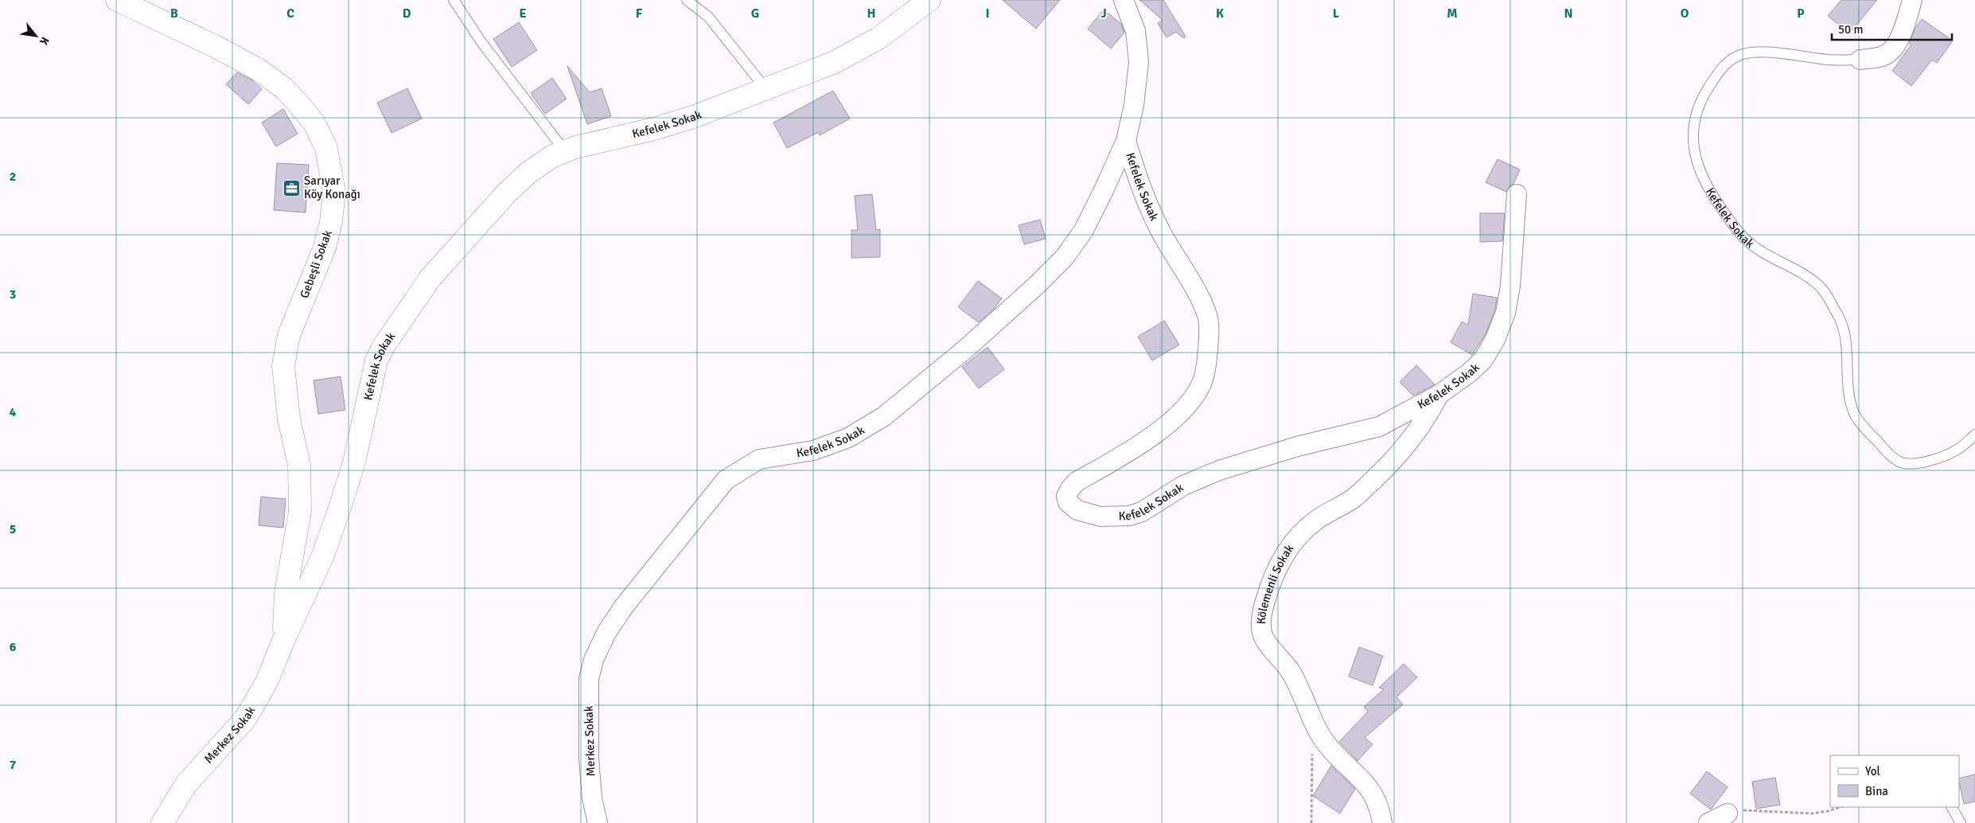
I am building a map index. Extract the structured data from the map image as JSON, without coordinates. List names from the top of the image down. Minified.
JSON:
{"streets":{"street":["Kefelek Sokak","Gebeşli Sokak","Kölemenli Sokak","Merkez Sokak"]},"crossings":[["Kefelek Sokak","Gebeşli Sokak"],["Kefelek Sokak","Kölemenli Sokak"],["Kefelek Sokak","Merkez Sokak"],["Gebeşli Sokak","Merkez Sokak"]],"places":{"office":["Sarıyar Köy Konağı"]},"legend":["Yol","Bina"],"scale_bar":"50 m","north":"bottom right","grid":{"columns":["B","C","D","E","F","G","H","I","J","K","L","M","N","O","P"],"rows":["2","3","4","5","6","7"]}}
